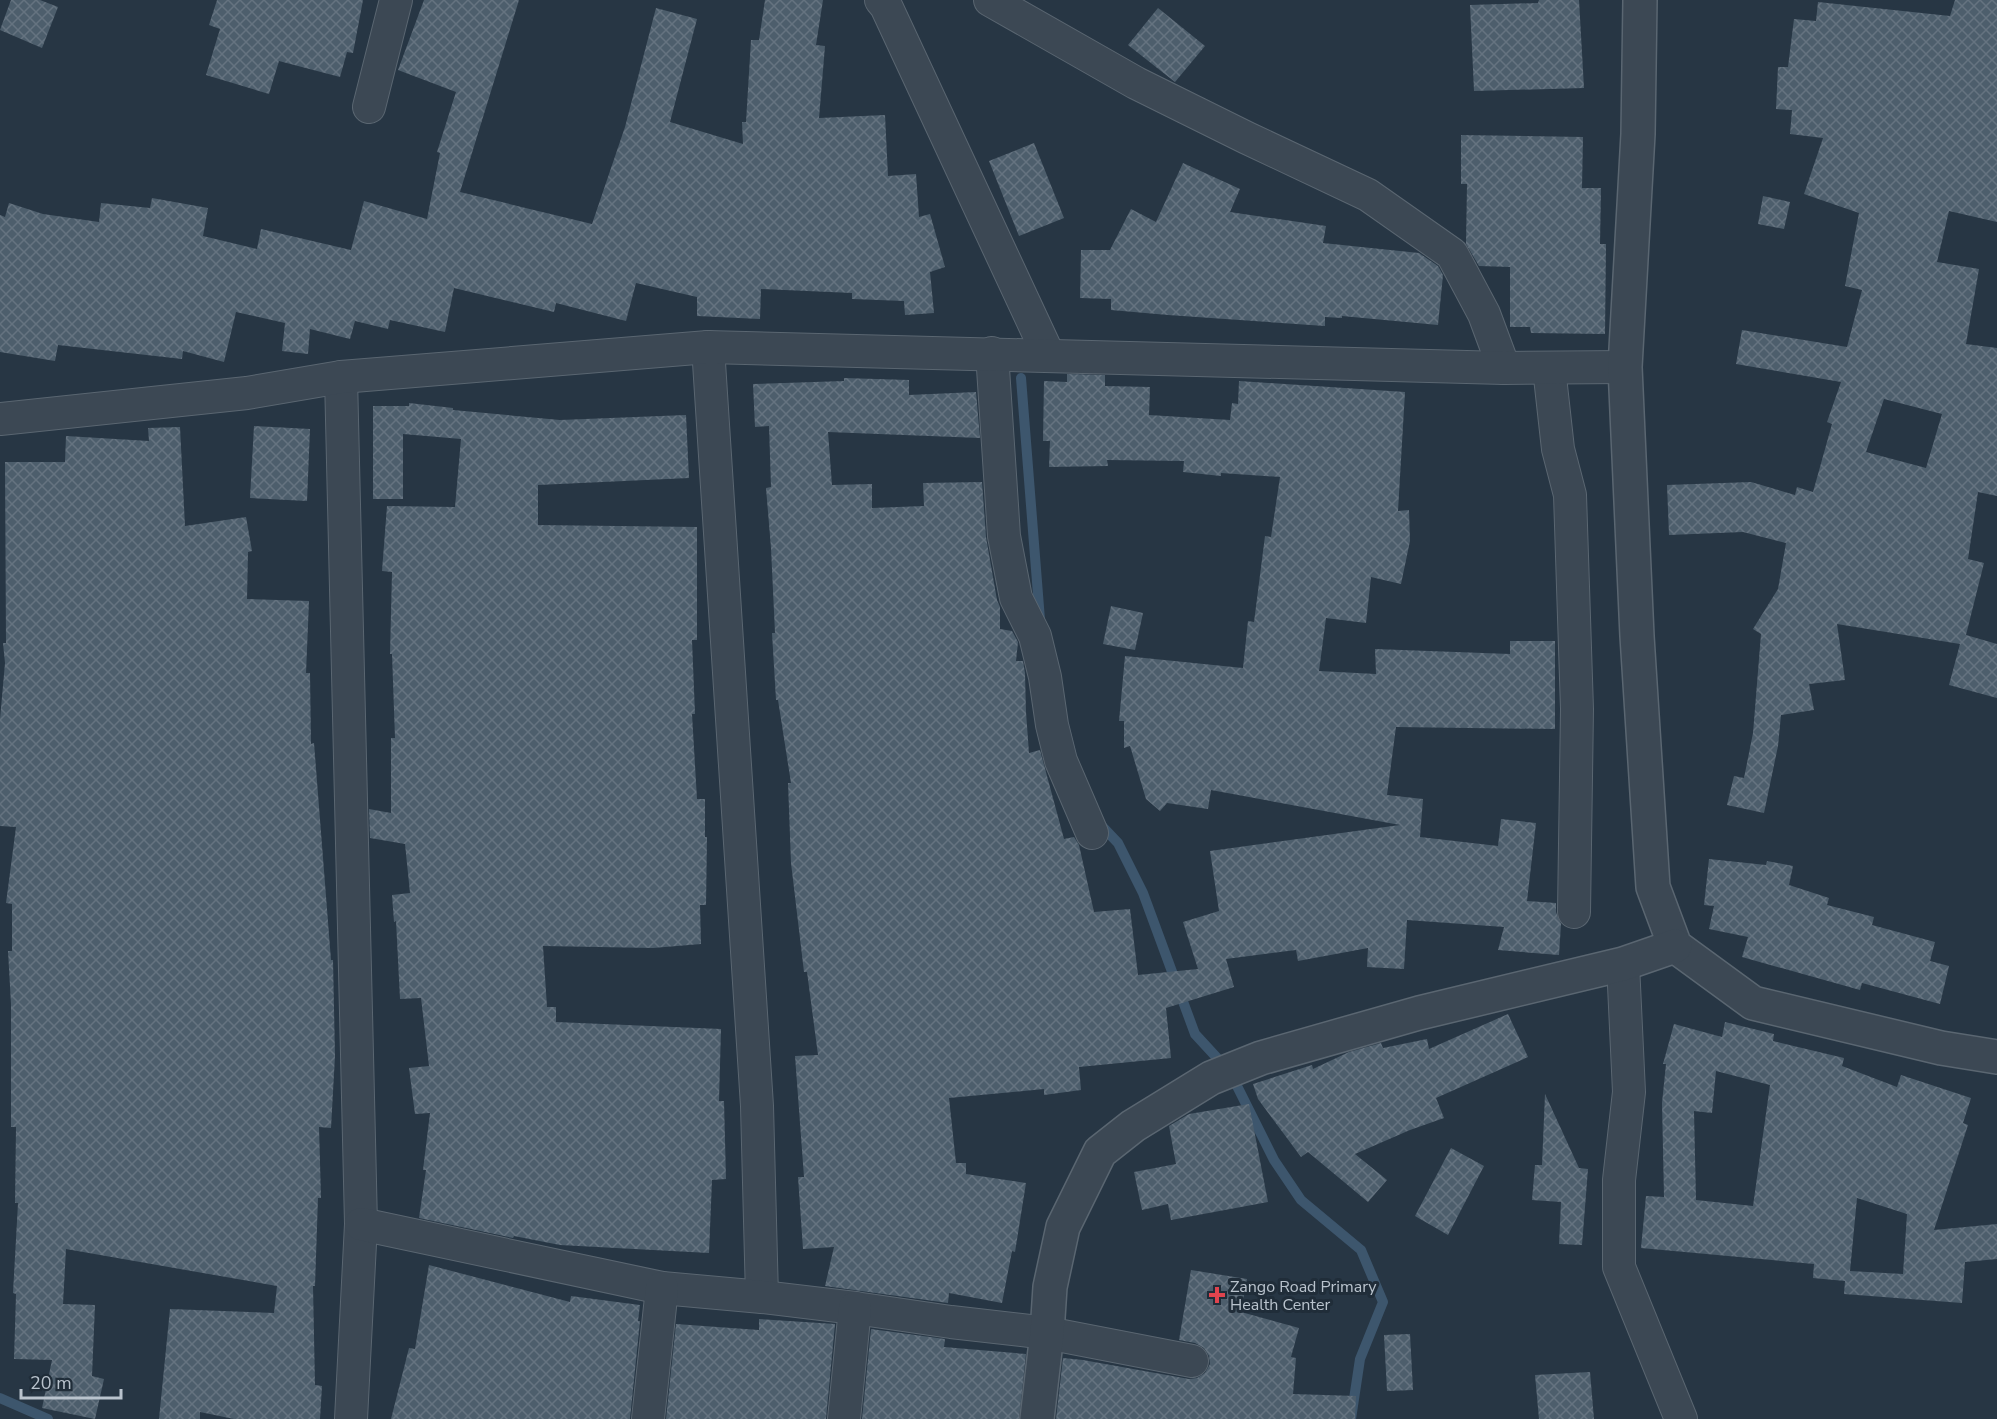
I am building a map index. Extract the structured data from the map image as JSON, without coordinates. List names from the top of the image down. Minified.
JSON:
{"places":{"health":["Zango Road Primary Health Center"]},"scale_bar":"20 m"}
